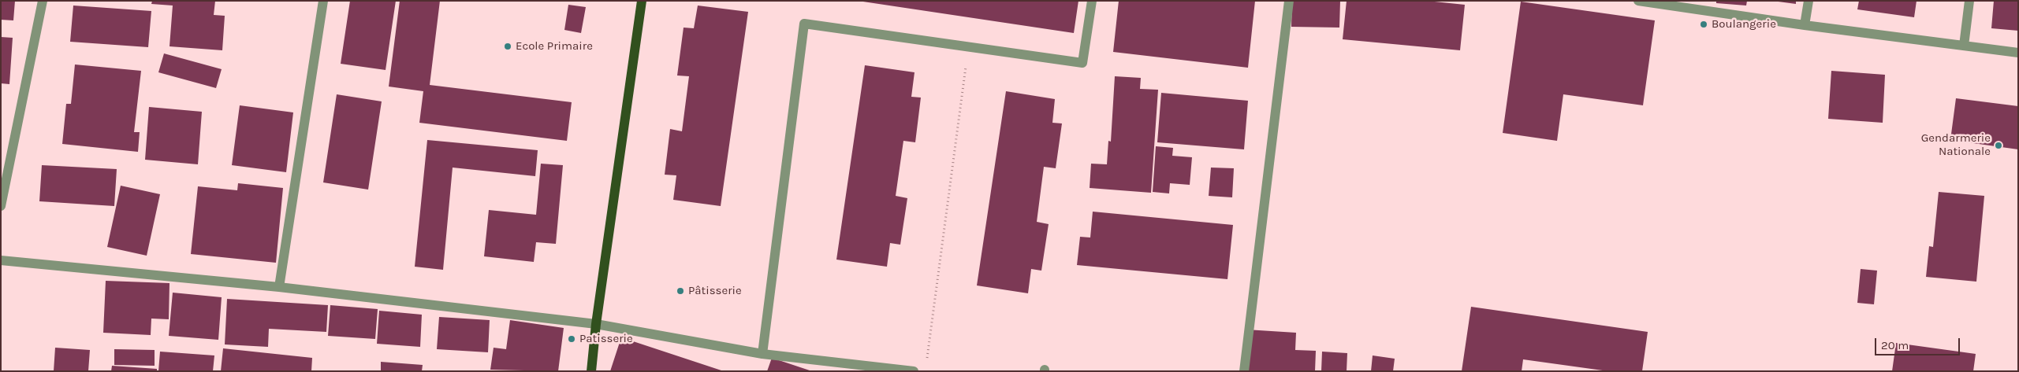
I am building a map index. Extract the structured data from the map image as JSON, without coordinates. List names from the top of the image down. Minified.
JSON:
{"places":["Boulangerie","Ecole Primaire","Gendarmerie Nationale","Pâtisserie","Patisserie"],"scale_bar":"20 m"}
